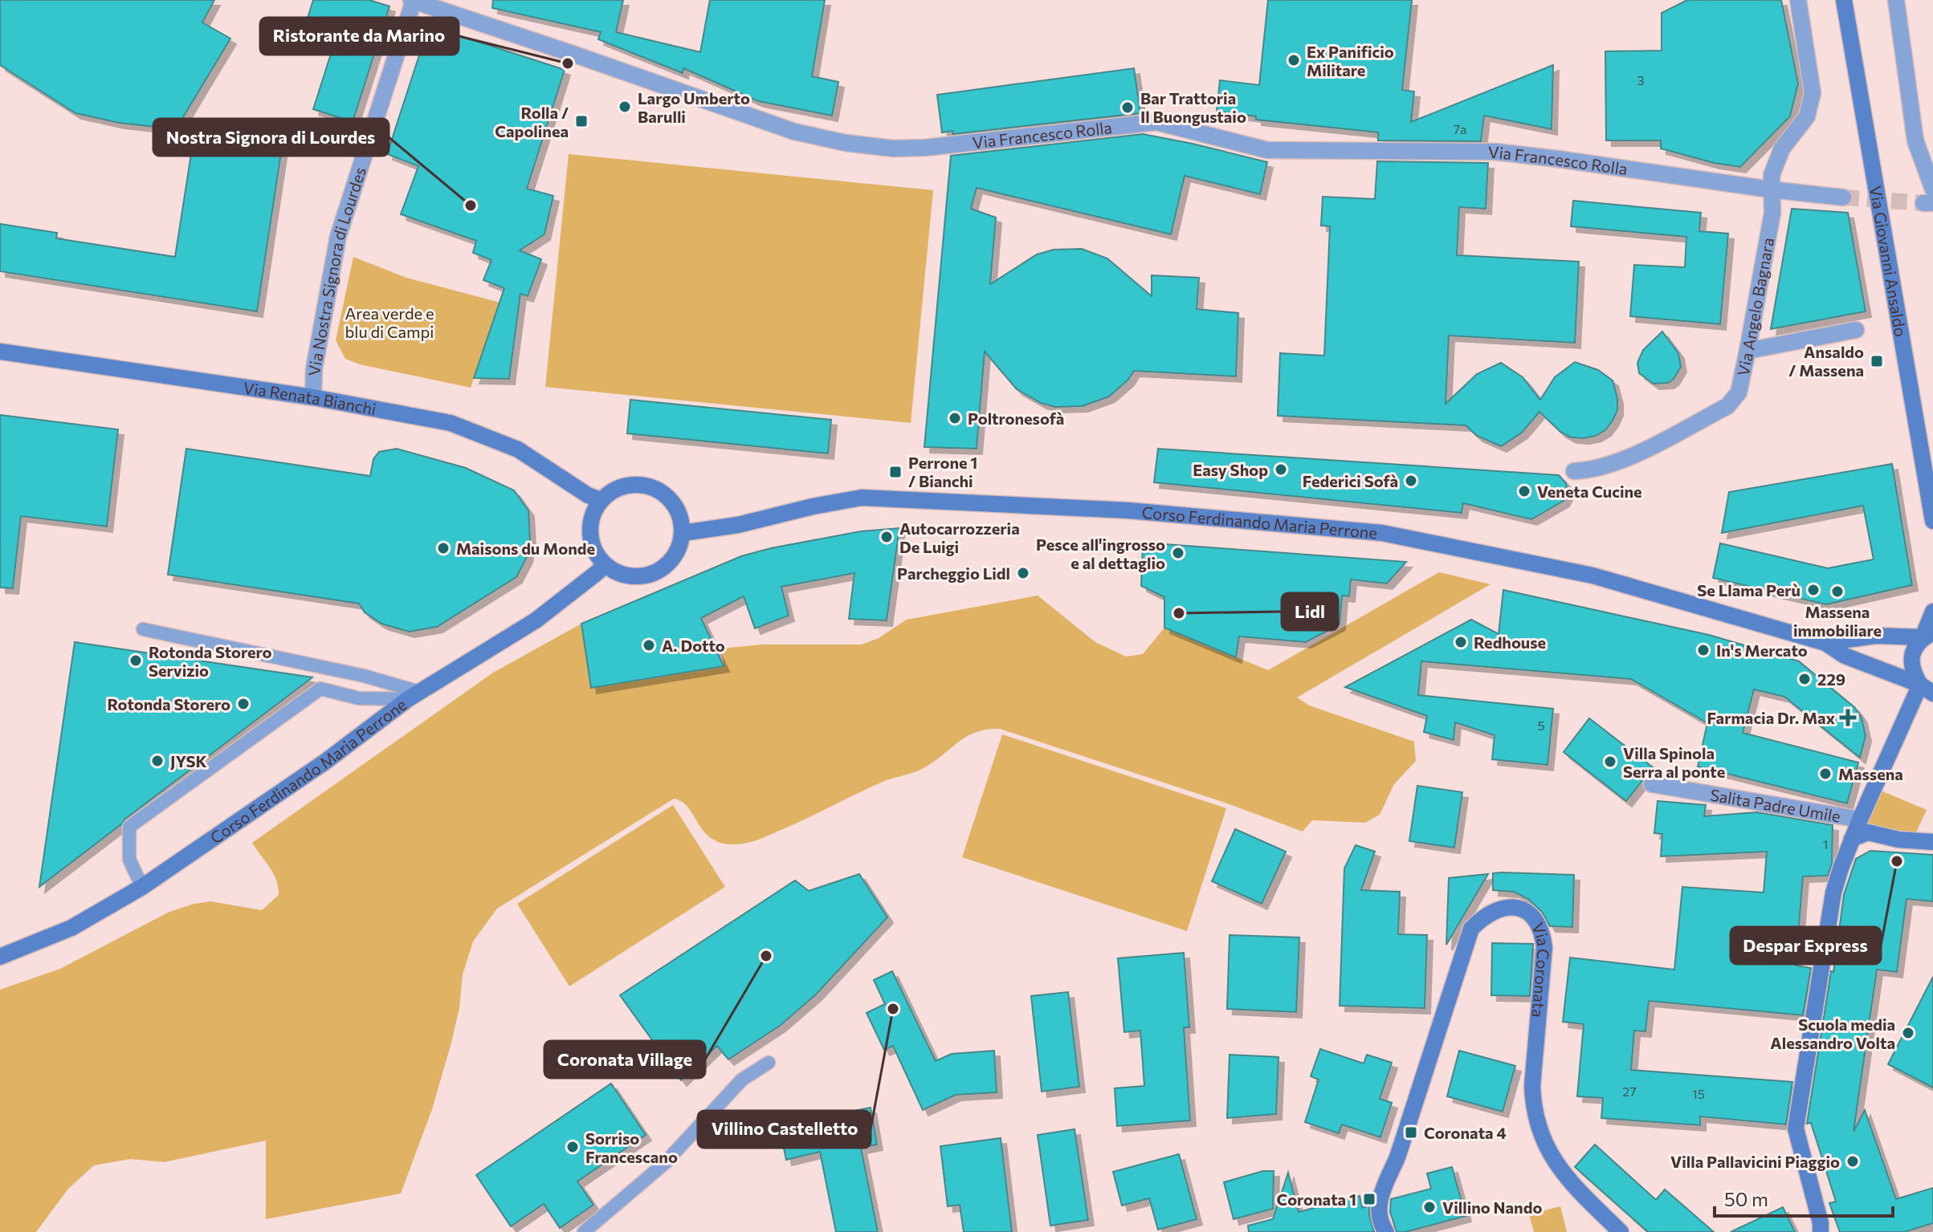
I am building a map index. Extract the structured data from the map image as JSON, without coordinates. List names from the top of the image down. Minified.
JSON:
{"streets":{"main road":["Via Giovanni Ansaldo","Via Renata Bianchi","Corso Ferdinando Maria Perrone","Via Coronata"],"street":["Via Francesco Rolla","Via Nostra Signora di Lourdes","Via Angelo Bagnara","Salita Padre Umile"]},"crossings":[["Via Francesco Rolla","Via Nostra Signora di Lourdes"],["Via Francesco Rolla","Via Angelo Bagnara"],["Via Nostra Signora di Lourdes","Via Renata Bianchi"],["Via Renata Bianchi","Corso Ferdinando Maria Perrone"]],"parks":["Area verde e blu di Campi"],"places":{"other":["Ex Panificio Militare","Ristorante da Marino","Largo Umberto Barulli","Bar Trattoria Il Buongustaio","Nostra Signora di Lourdes","Poltronesofà","Easy Shop","Federici Sofà","Veneta Cucine","Autocarrozzeria De Luigi","Maisons du Monde","Pesce all'ingrosso e al dettaglio","Parcheggio Lidl","Se Llama Perù","Massena immobiliare","Lidl","Redhouse","A. Dotto","In's Mercato","Rotonda Storero Servizio","229","Rotonda Storero","JYSK","Villa Spinola Serra al ponte","Massena","Despar Express","Coronata Village","Villino Castelletto","Scuola media Alessandro Volta","Sorriso Francescano","Villa Pallavicini Piaggio","Villino Nando"],"transit":["Rolla / Capolinea","Ansaldo / Massena","Perrone 1 / Bianchi","Coronata 4","Coronata 1"],"health":["Farmacia Dr. Max"]},"house_numbers":["3","7a","5","1","27","15"],"scale_bar":"50 m"}
